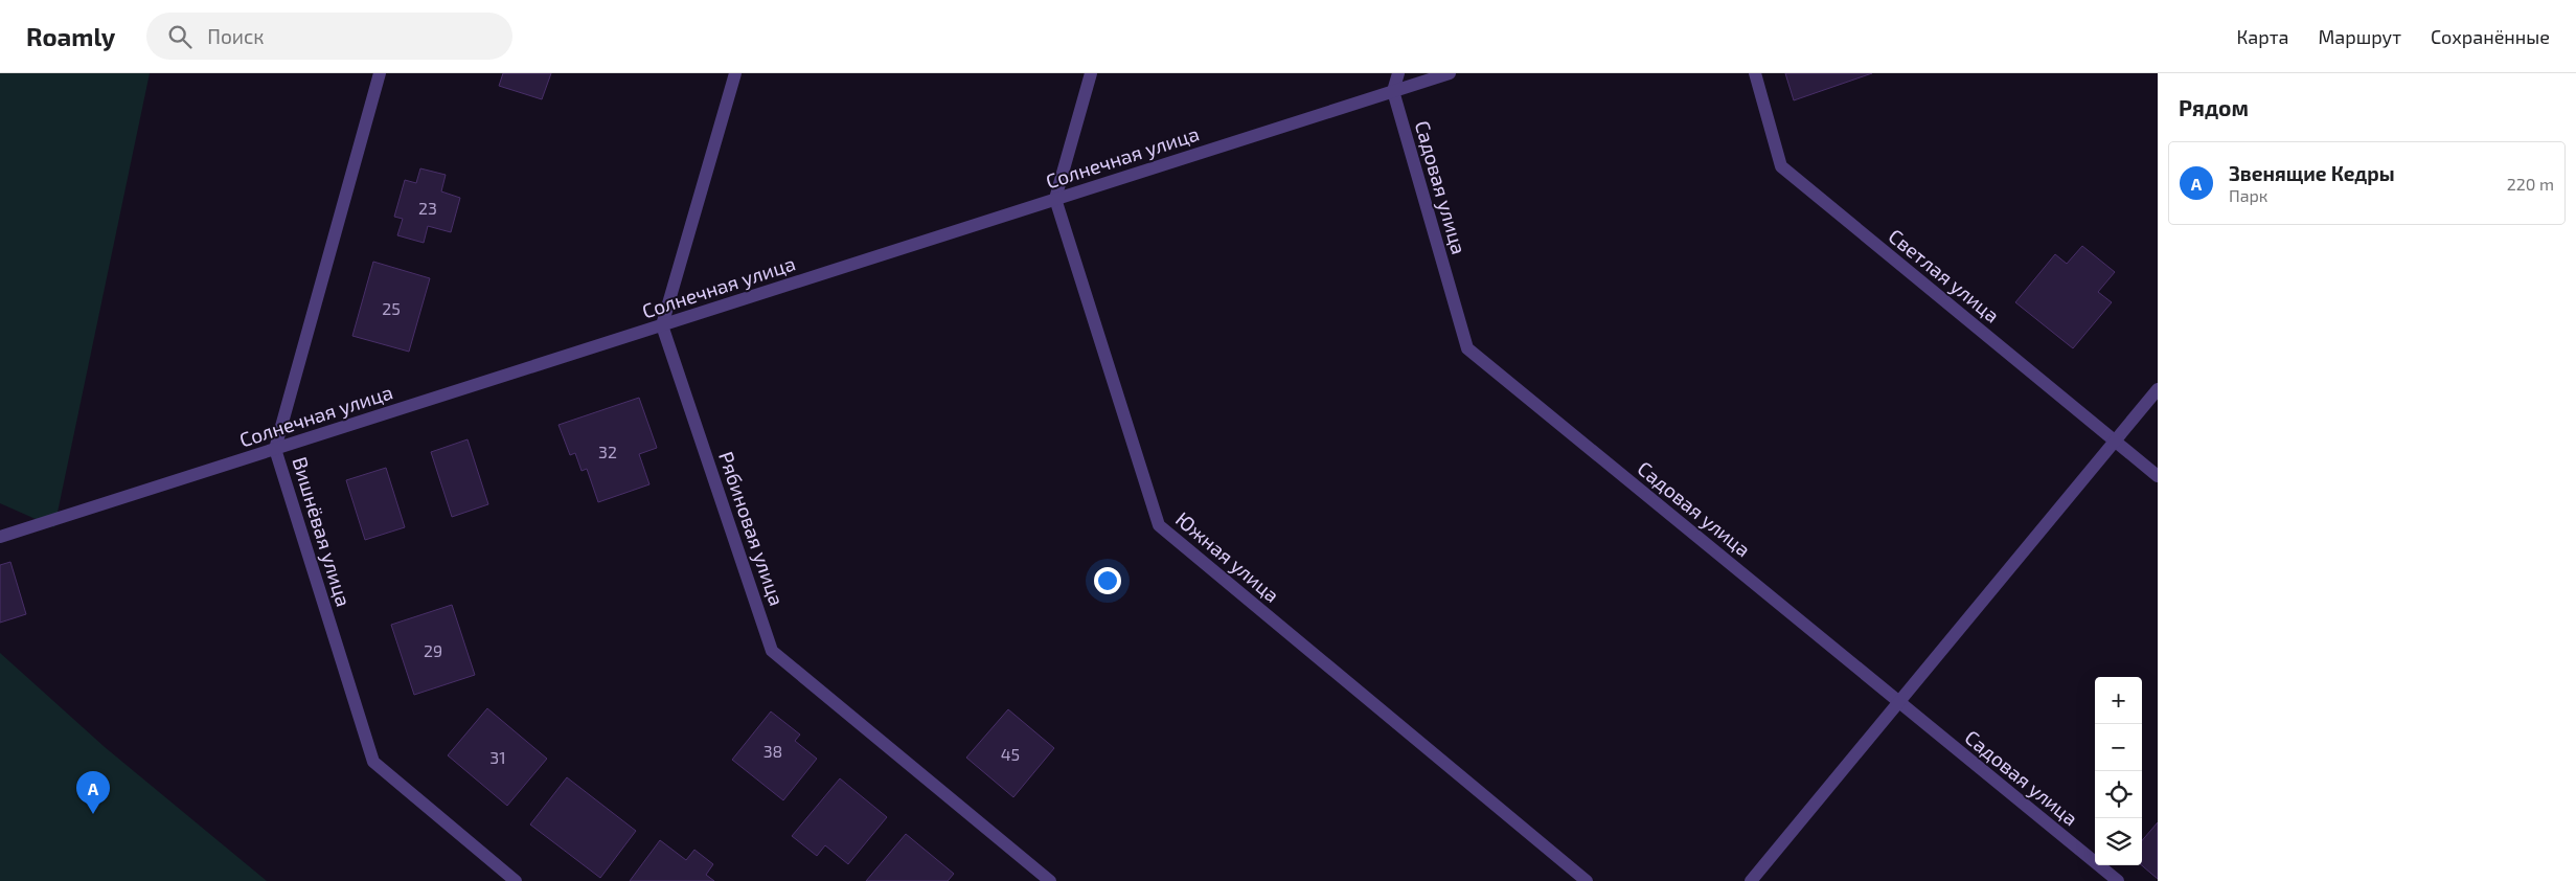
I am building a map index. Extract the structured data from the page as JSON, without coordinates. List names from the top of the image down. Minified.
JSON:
{"streets":{"street":["Солнечная улица","Садовая улица","Светлая улица","Рябиновая улица","Вишнёвая улица","Южная улица"]},"crossings":[["Солнечная улица","Садовая улица"],["Солнечная улица","Рябиновая улица"],["Солнечная улица","Вишнёвая улица"],["Солнечная улица","Южная улица"]],"house_numbers":["23","25","32","29","38","45","31"],"page":{"header":"Roamly","search":"Поиск","nav":["Карта","Маршрут","Сохранённые"],"heading":"Рядом","list":[{"mark":"A","name":"Звенящие Кедры","note":"Парк","value":"220 m"}],"map_buttons":["+","−"],"pins":"A"}}
